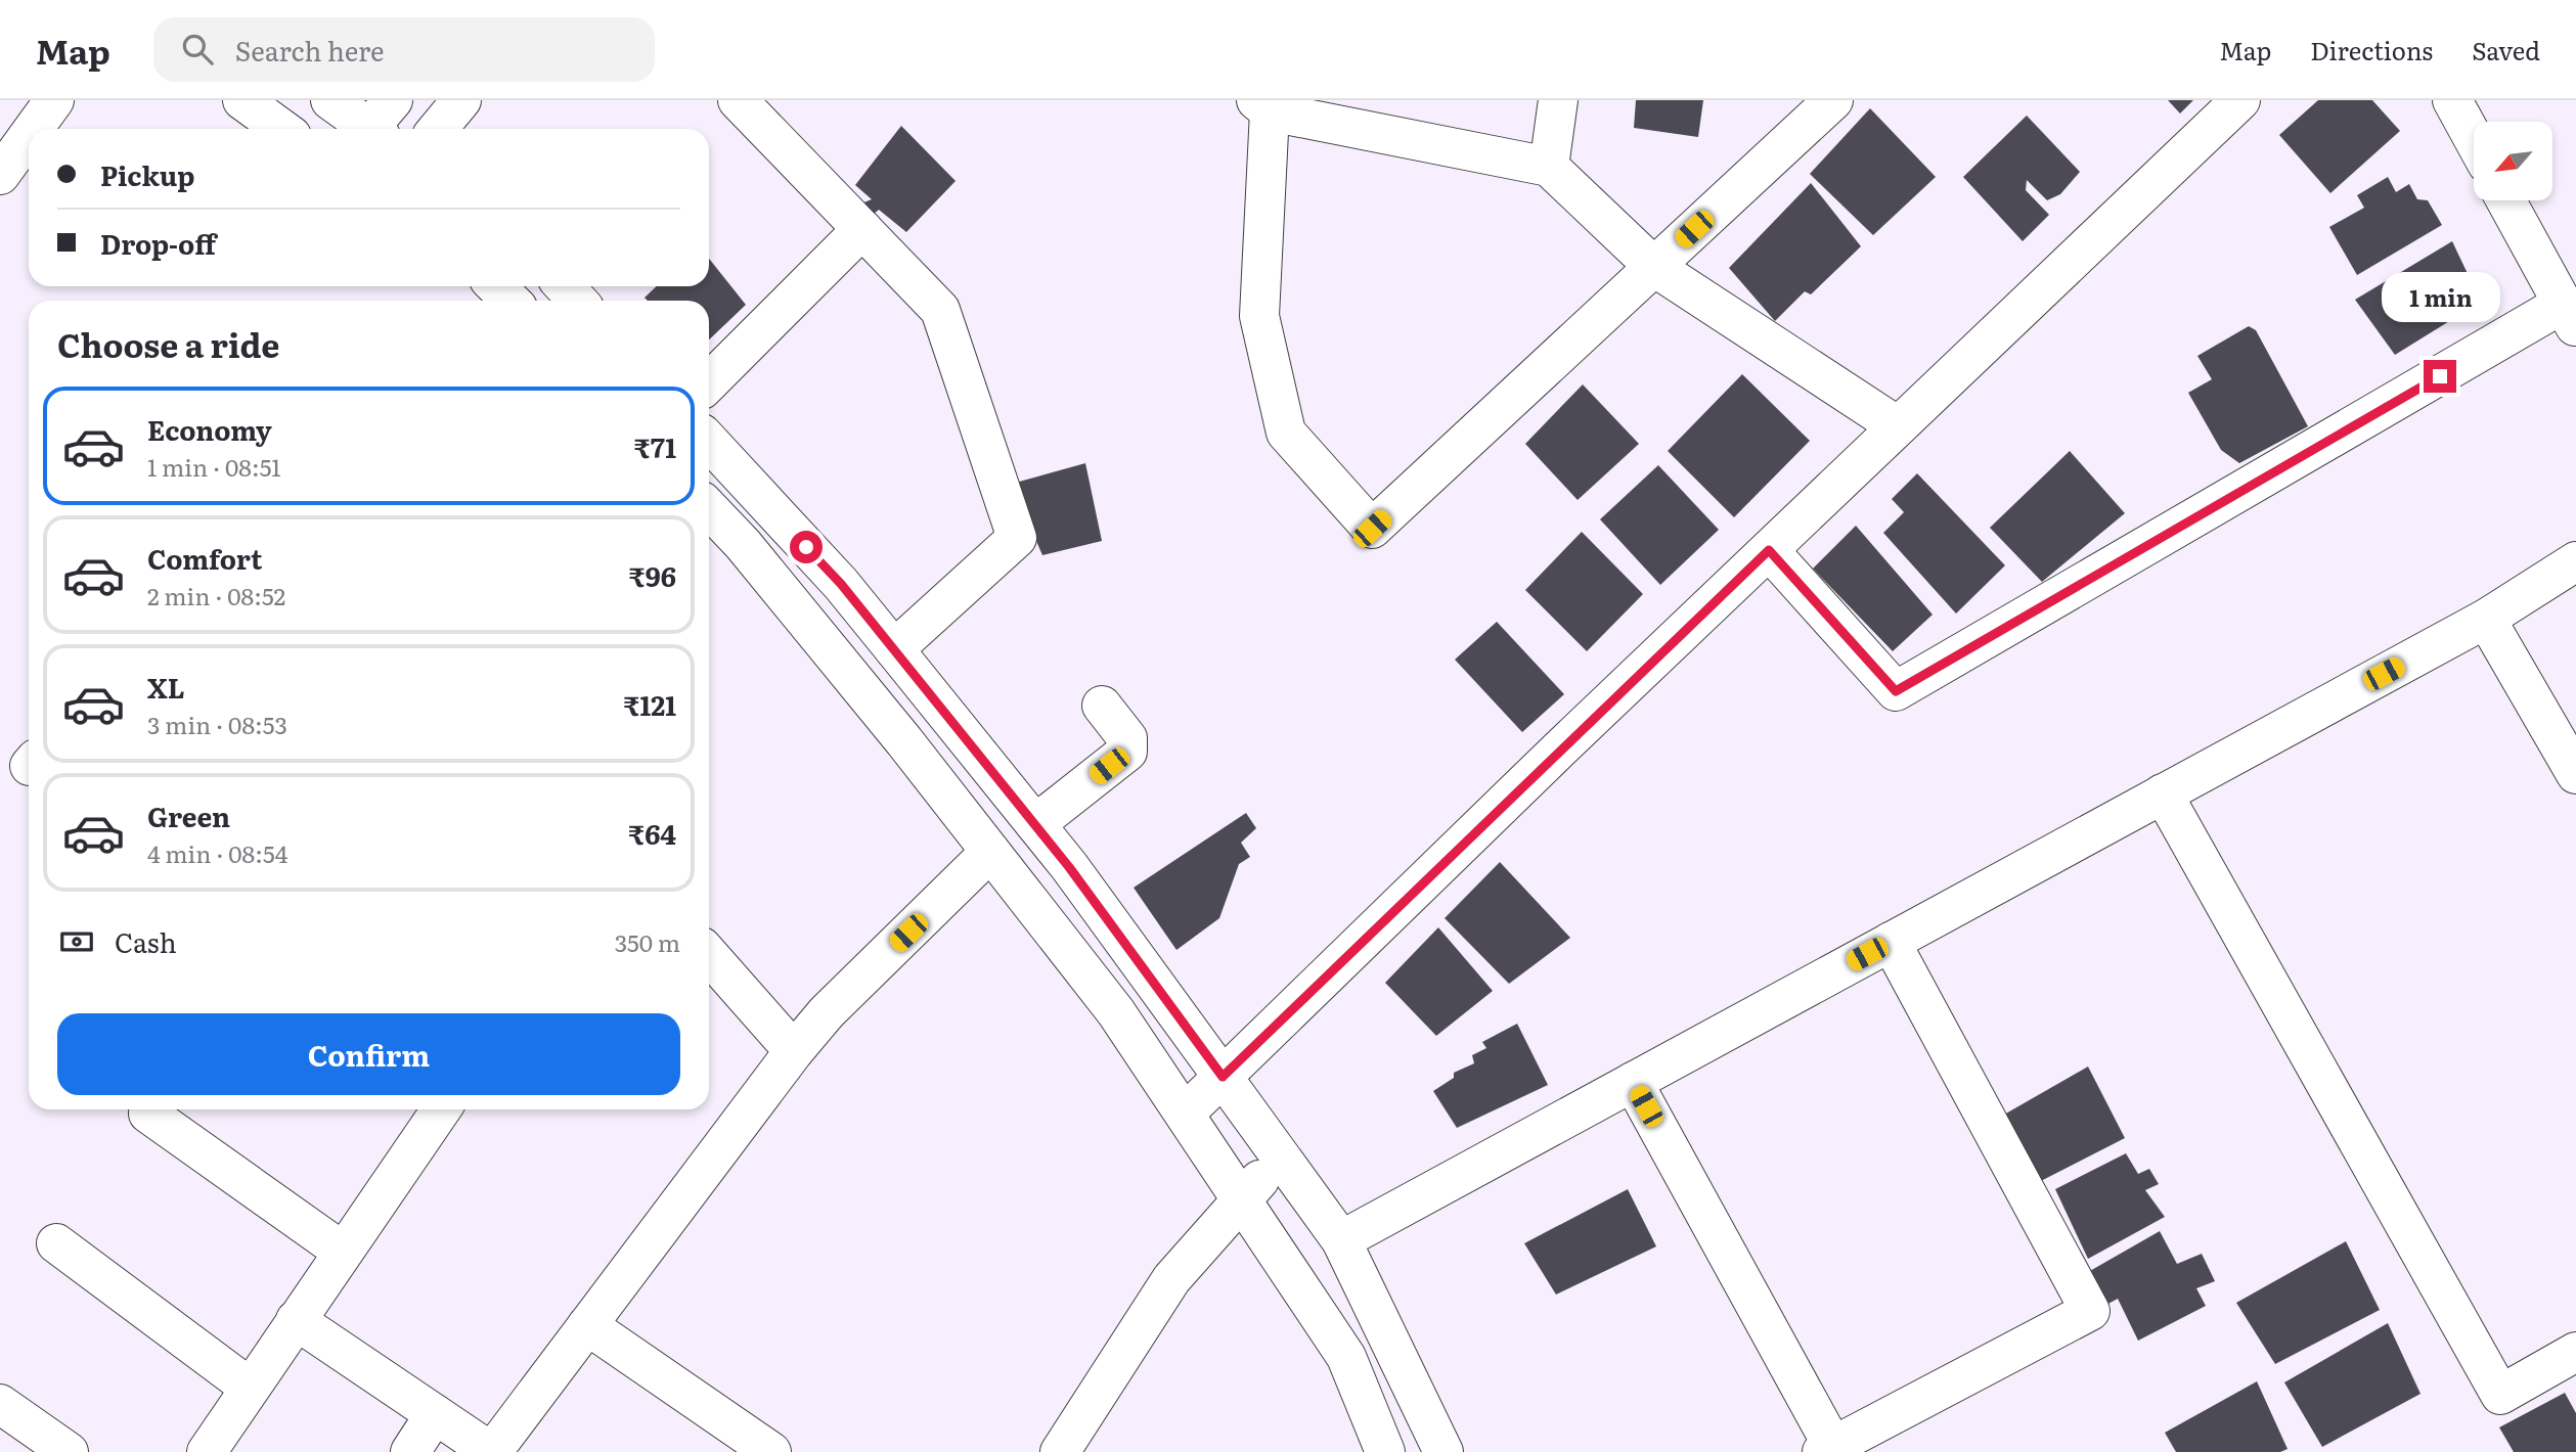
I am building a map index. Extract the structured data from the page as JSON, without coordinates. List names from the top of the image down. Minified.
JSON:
{"north":"bottom left","page":{"header":"Map","search":"Search here","nav":["Map","Directions","Saved"],"banner":["Pickup","Drop-off"],"bubble":"1 min","heading":"Choose a ride","list":[{"name":"Economy","note":"1 min · 08:51","value":"₹71"},{"name":"Comfort","note":"2 min · 08:52","value":"₹96"},{"name":"XL","note":"3 min · 08:53","value":"₹121"},{"name":"Green","note":"4 min · 08:54","value":"₹64"}],"pay":["Cash","350 m"],"buttons":"Confirm"}}
